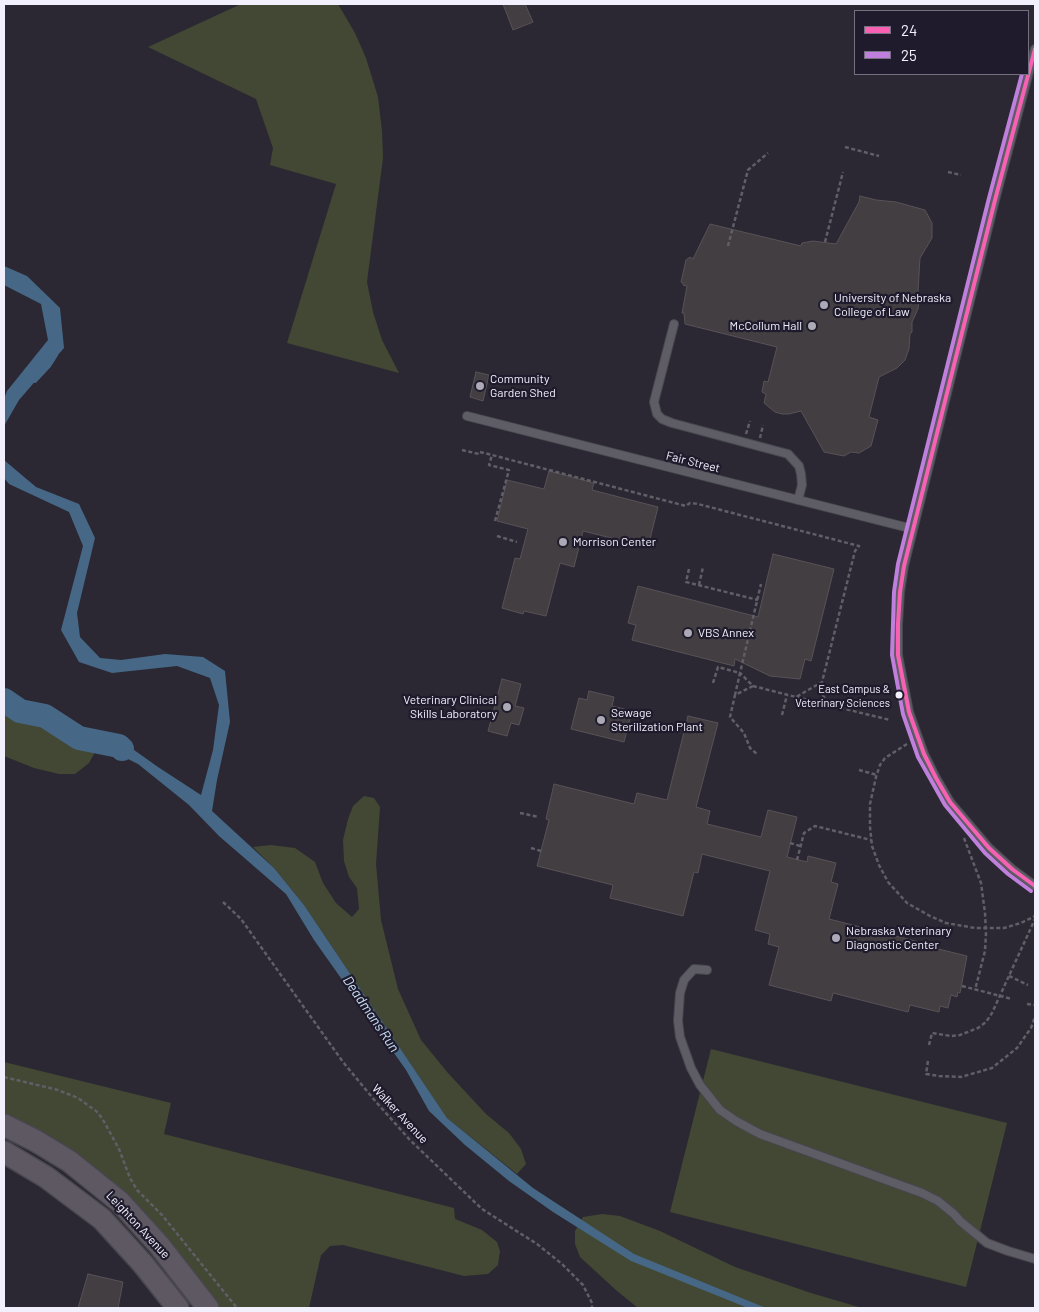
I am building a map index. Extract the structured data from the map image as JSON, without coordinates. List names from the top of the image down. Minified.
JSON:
{"streets":{"main road":["Leighton Avenue"],"lane":["Fair Street"],"path":["Walker Avenue"]},"water":["Deadmans Run"],"places":["University of Nebraska College of Law","McCollum Hall","Community Garden Shed","Morrison Center","VBS Annex","East Campus & Veterinary Sciences","Veterinary Clinical Skills Laboratory","Sewage Sterilization Plant","Nebraska Veterinary Diagnostic Center"],"lines":["transit line 24","transit line 25"],"legend":["24","25"]}
